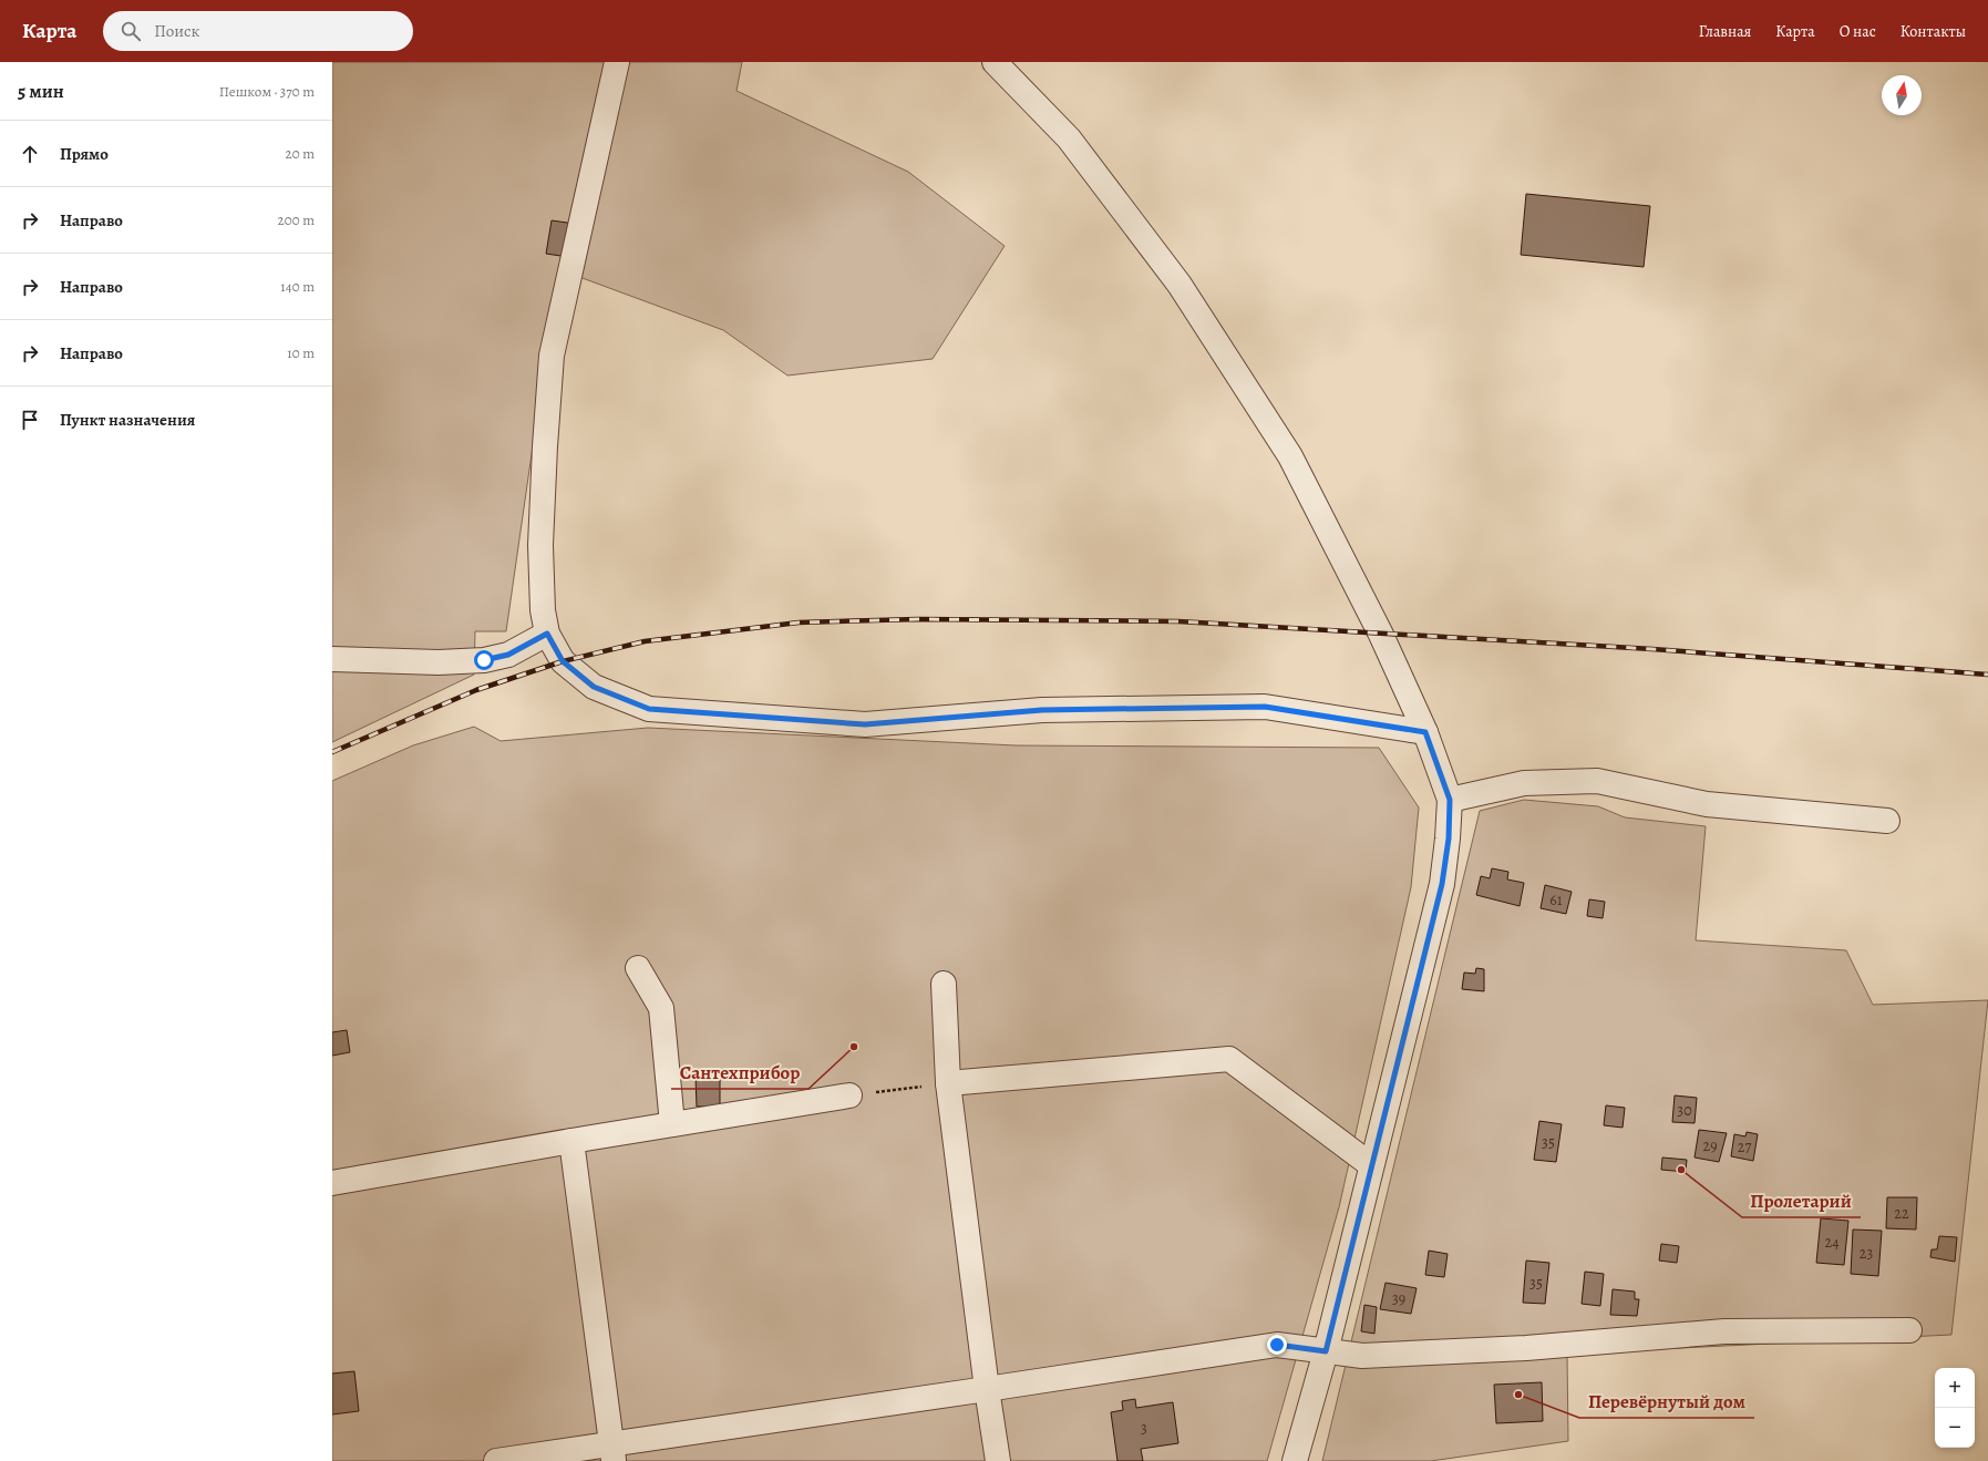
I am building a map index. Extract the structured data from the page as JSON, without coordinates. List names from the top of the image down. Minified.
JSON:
{"places":["Сантехприбор","Пролетарий","Перевёрнутый дом"],"house_numbers":["61","30","35","29","27","22","24","23","35","39","3"],"north":"top","page":{"header":"Карта","search":"Поиск","nav":["Главная","Карта","О нас","Контакты"],"heading":["5 мин","Пешком · 370 m"],"list":[["Прямо","20 m"],["Направо","200 m"],["Направо","140 m"],["Направо","10 m"],"Пункт назначения"],"map_buttons":["+","−"]}}
